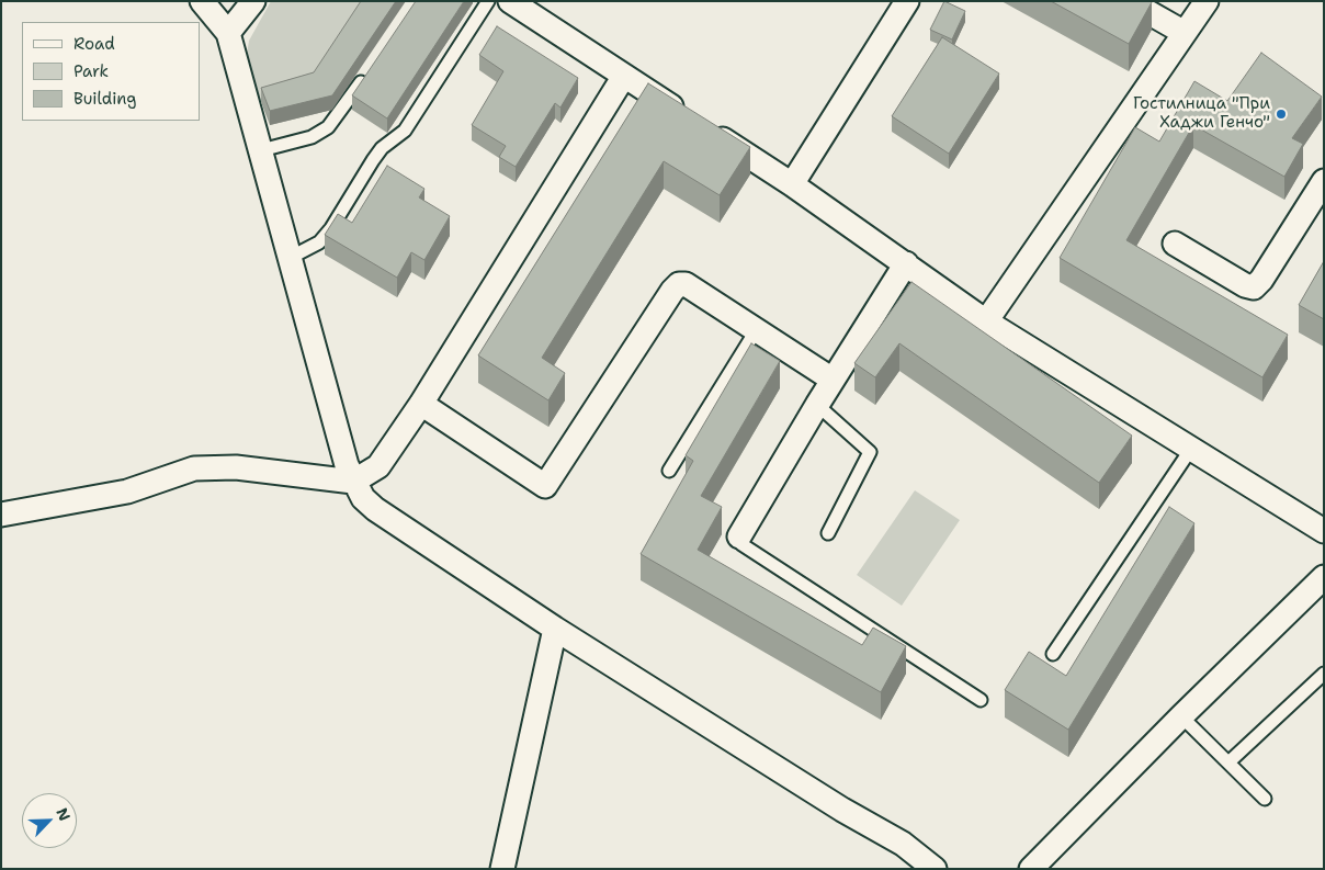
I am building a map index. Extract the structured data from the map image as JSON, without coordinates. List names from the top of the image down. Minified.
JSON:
{"places":["Гостилница \"При Хаджи Генчо\""],"legend":["Road","Park","Building"],"north":"top right"}
